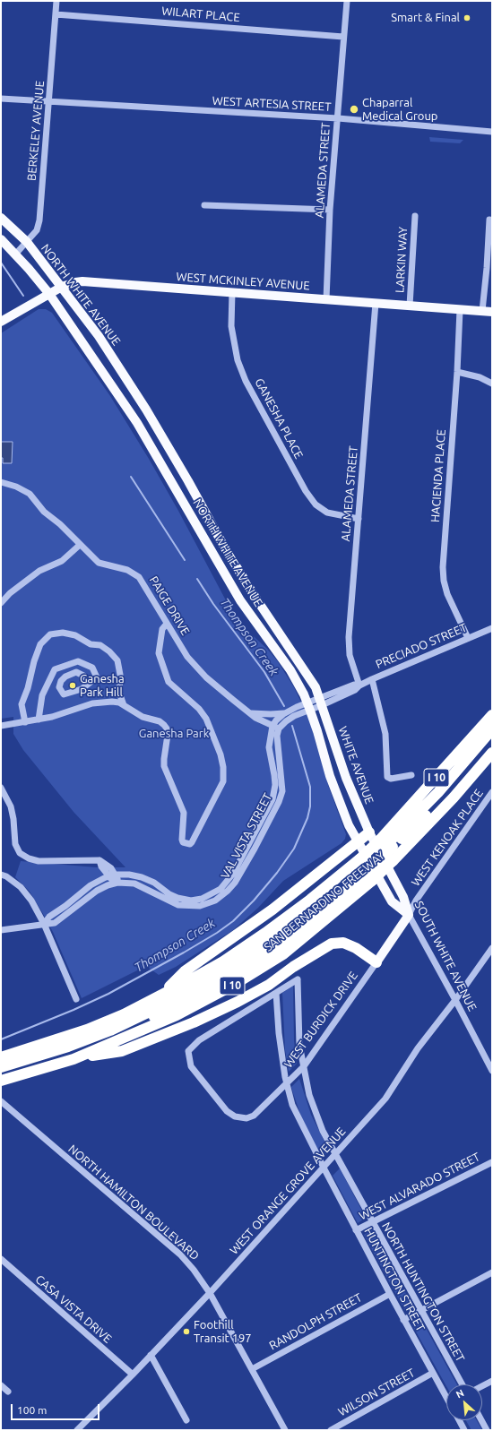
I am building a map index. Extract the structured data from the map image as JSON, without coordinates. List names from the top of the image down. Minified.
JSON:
{"streets":{"highway":["I 10","SAN BERNARDINO FREEWAY"],"main road":["WEST MCKINLEY AVENUE","NORTH WHITE AVENUE","WHITE AVENUE","SOUTH WHITE AVENUE","WEST BURDICK DRIVE"],"street":["WILART PLACE","WEST ARTESIA STREET","BERKELEY AVENUE","ALAMEDA STREET","LARKIN WAY","GANESHA PLACE","HACIENDA PLACE","PAIGE DRIVE","PRECIADO STREET","VAL VISTA STREET","WEST KENOAK PLACE","WEST ALVARADO STREET","WEST ORANGE GROVE AVENUE","NORTH HAMILTON BOULEVARD","HUNTINGTON STREET","NORTH HUNTINGTON STREET","CASA VISTA DRIVE","RANDOLPH STREET","WILSON STREET"]},"crossings":[["WILART PLACE","BERKELEY AVENUE"],["WILART PLACE","ALAMEDA STREET"],["WEST ARTESIA STREET","BERKELEY AVENUE"],["WEST ARTESIA STREET","ALAMEDA STREET"],["BERKELEY AVENUE","NORTH WHITE AVENUE"],["ALAMEDA STREET","WEST MCKINLEY AVENUE"],["ALAMEDA STREET","GANESHA PLACE"],["ALAMEDA STREET","PRECIADO STREET"],["LARKIN WAY","WEST MCKINLEY AVENUE"],["WEST MCKINLEY AVENUE","NORTH WHITE AVENUE"],["WEST MCKINLEY AVENUE","GANESHA PLACE"],["WEST MCKINLEY AVENUE","HACIENDA PLACE"],["NORTH WHITE AVENUE","PRECIADO STREET"],["NORTH WHITE AVENUE","WHITE AVENUE"],["NORTH WHITE AVENUE","WEST KENOAK PLACE"],["NORTH WHITE AVENUE","SOUTH WHITE AVENUE"],["NORTH WHITE AVENUE","WEST BURDICK DRIVE"],["HACIENDA PLACE","PRECIADO STREET"],["PAIGE DRIVE","VAL VISTA STREET"],["PRECIADO STREET","WHITE AVENUE"],["WHITE AVENUE","SOUTH WHITE AVENUE"],["WEST KENOAK PLACE","SOUTH WHITE AVENUE"],["WEST KENOAK PLACE","WEST BURDICK DRIVE"],["SOUTH WHITE AVENUE","WEST BURDICK DRIVE"],["SOUTH WHITE AVENUE","WEST ORANGE GROVE AVENUE"],["WEST BURDICK DRIVE","HUNTINGTON STREET"],["WEST BURDICK DRIVE","NORTH HUNTINGTON STREET"],["WEST ALVARADO STREET","HUNTINGTON STREET"],["WEST ALVARADO STREET","NORTH HUNTINGTON STREET"],["WEST ORANGE GROVE AVENUE","NORTH HAMILTON BOULEVARD"],["WEST ORANGE GROVE AVENUE","HUNTINGTON STREET"],["WEST ORANGE GROVE AVENUE","NORTH HUNTINGTON STREET"],["WEST ORANGE GROVE AVENUE","CASA VISTA DRIVE"],["NORTH HAMILTON BOULEVARD","RANDOLPH STREET"],["HUNTINGTON STREET","RANDOLPH STREET"],["HUNTINGTON STREET","WILSON STREET"]],"water":["Thompson Creek"],"parks":["Ganesha Park"],"places":["Smart & Final","Chaparral Medical Group","Ganesha Park Hill","Foothill Transit 197"],"scale_bar":"100 m","north":"top left"}
